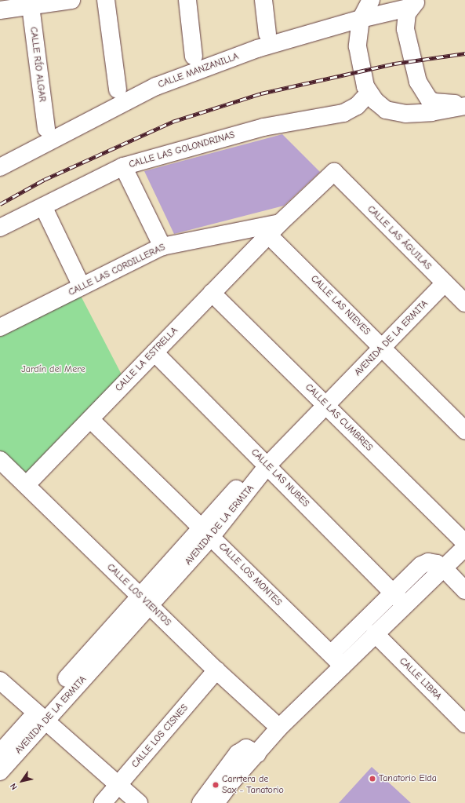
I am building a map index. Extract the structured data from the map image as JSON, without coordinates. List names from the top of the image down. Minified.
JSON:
{"streets":{"street":["CALLE RÍO ALGAR","CALLE MANZANILLA","CALLE LAS GOLONDRINAS","CALLE LAS ÁGUILAS","CALLE LAS CORDILLERAS","CALLE LAS NIEVES","AVENIDA DE LA ERMITA","CALLE LA ESTRELLA","CALLE LAS CUMBRES","CALLE LAS NUBES","CALLE LOS MONTES","CALLE LOS VIENTOS","CALLE LIBRA","CALLE LOS CISNES"]},"crossings":[["CALLE LAS ÁGUILAS","AVENIDA DE LA ERMITA"],["CALLE LAS ÁGUILAS","CALLE LA ESTRELLA"],["CALLE LAS CORDILLERAS","CALLE LAS NIEVES"],["CALLE LAS CORDILLERAS","CALLE LA ESTRELLA"],["CALLE LAS NIEVES","AVENIDA DE LA ERMITA"],["CALLE LAS NIEVES","CALLE LA ESTRELLA"],["AVENIDA DE LA ERMITA","CALLE LAS CUMBRES"],["AVENIDA DE LA ERMITA","CALLE LAS NUBES"],["AVENIDA DE LA ERMITA","CALLE LOS MONTES"],["AVENIDA DE LA ERMITA","CALLE LOS VIENTOS"],["CALLE LA ESTRELLA","CALLE LAS CUMBRES"],["CALLE LA ESTRELLA","CALLE LAS NUBES"],["CALLE LA ESTRELLA","CALLE LOS MONTES"],["CALLE LA ESTRELLA","CALLE LOS VIENTOS"],["CALLE LOS VIENTOS","CALLE LOS CISNES"]],"parks":["Jardín del Mere"],"places":["Tanatorio Elda","Carrtera de Sax - Tanatorio"],"north":"bottom left"}
